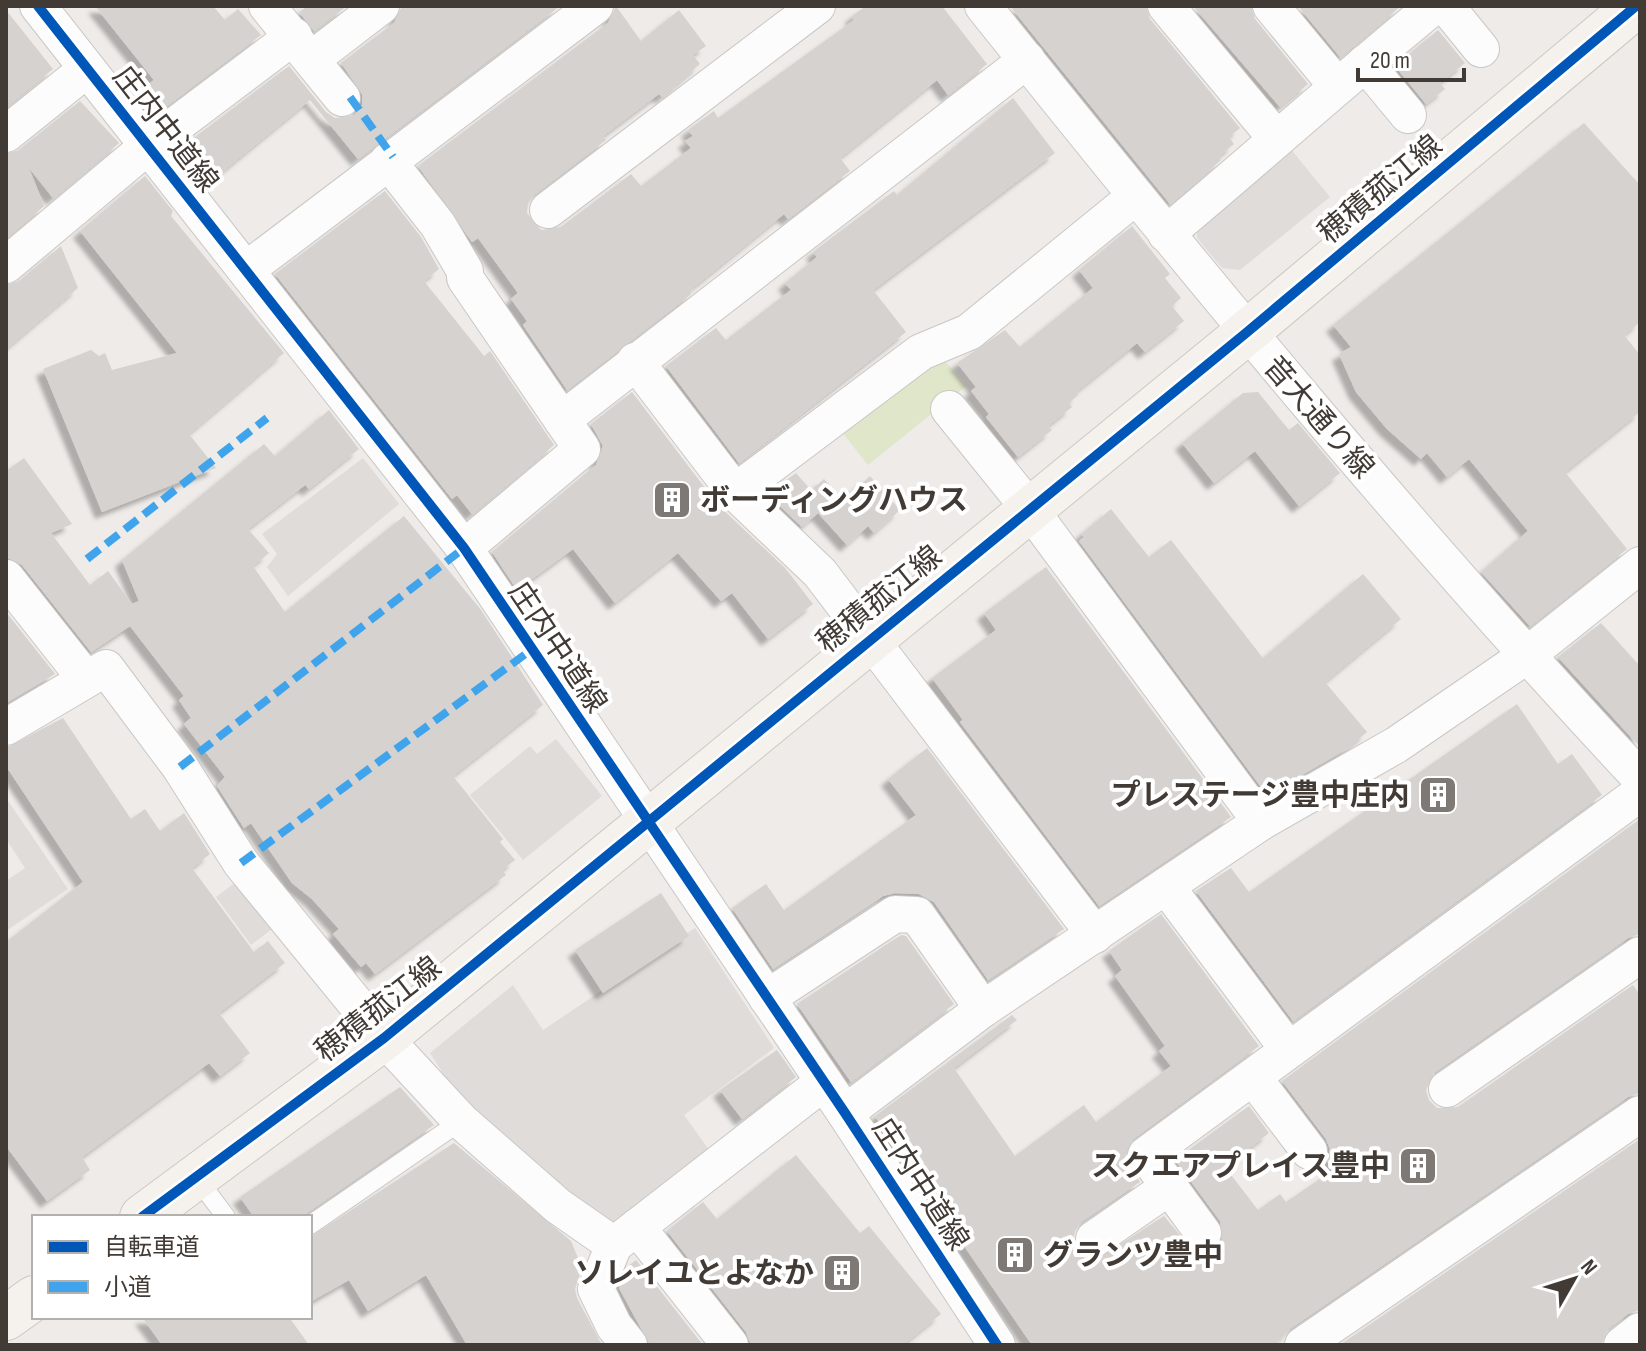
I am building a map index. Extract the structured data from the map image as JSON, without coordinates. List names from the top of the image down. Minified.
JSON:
{"streets":{"street":["庄内中道線","穂積菰江線","音大通り線"]},"crossings":[["庄内中道線","穂積菰江線"],["穂積菰江線","音大通り線"]],"places":{"building":["ボーディングハウス","プレステージ豊中庄内","スクエアプレイス豊中","グランツ豊中","ソレイユとよなか"]},"legend":["自転車道","小道"],"scale_bar":"20 m","north":"top right"}
